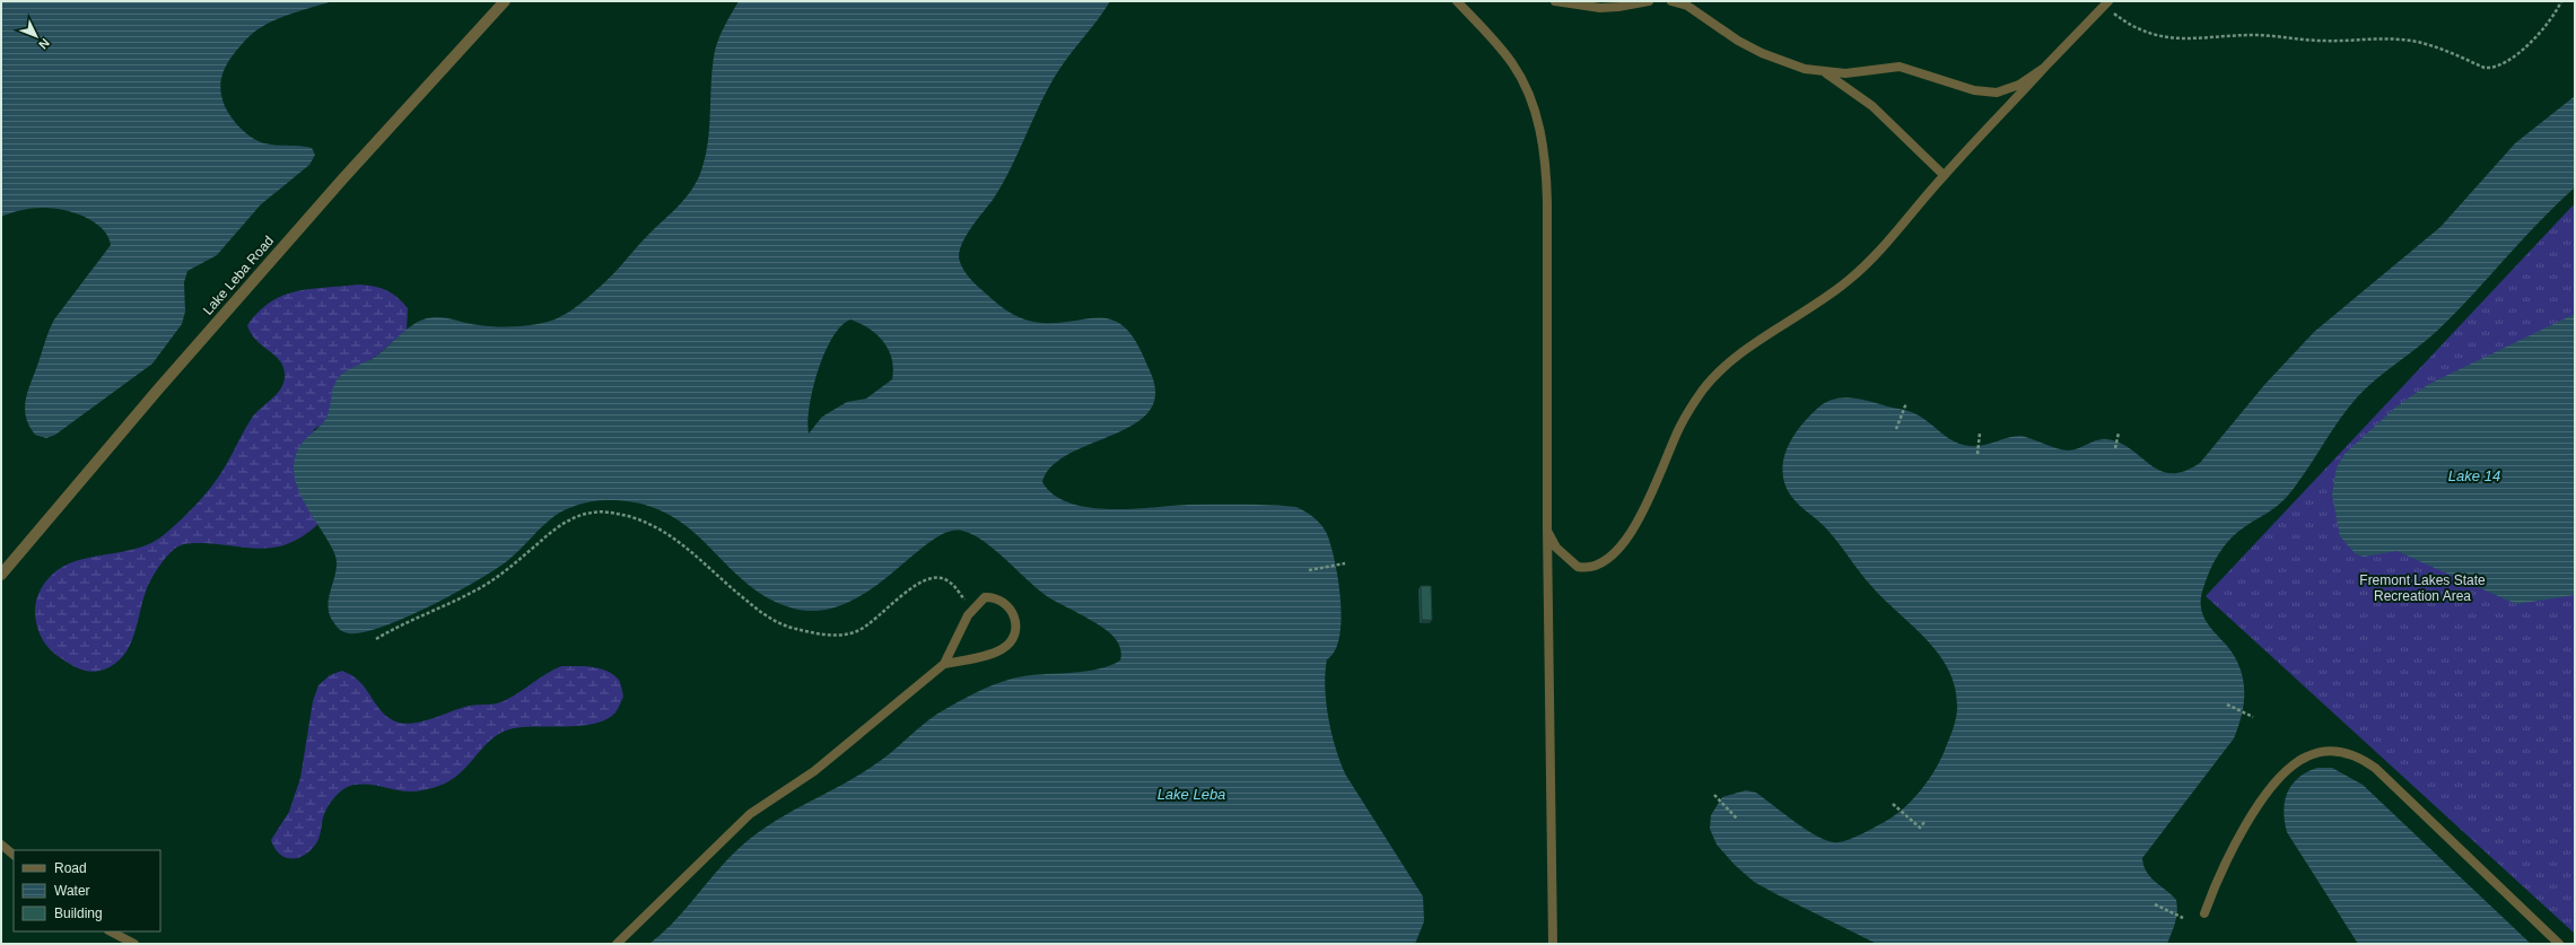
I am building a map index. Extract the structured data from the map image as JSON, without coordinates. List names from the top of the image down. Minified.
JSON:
{"streets":{"street":["Lake Leba Road"]},"water":["Lake 14","Lake Leba"],"parks":["Fremont Lakes State Recreation Area"],"legend":["Road","Water","Building"],"north":"bottom right"}
